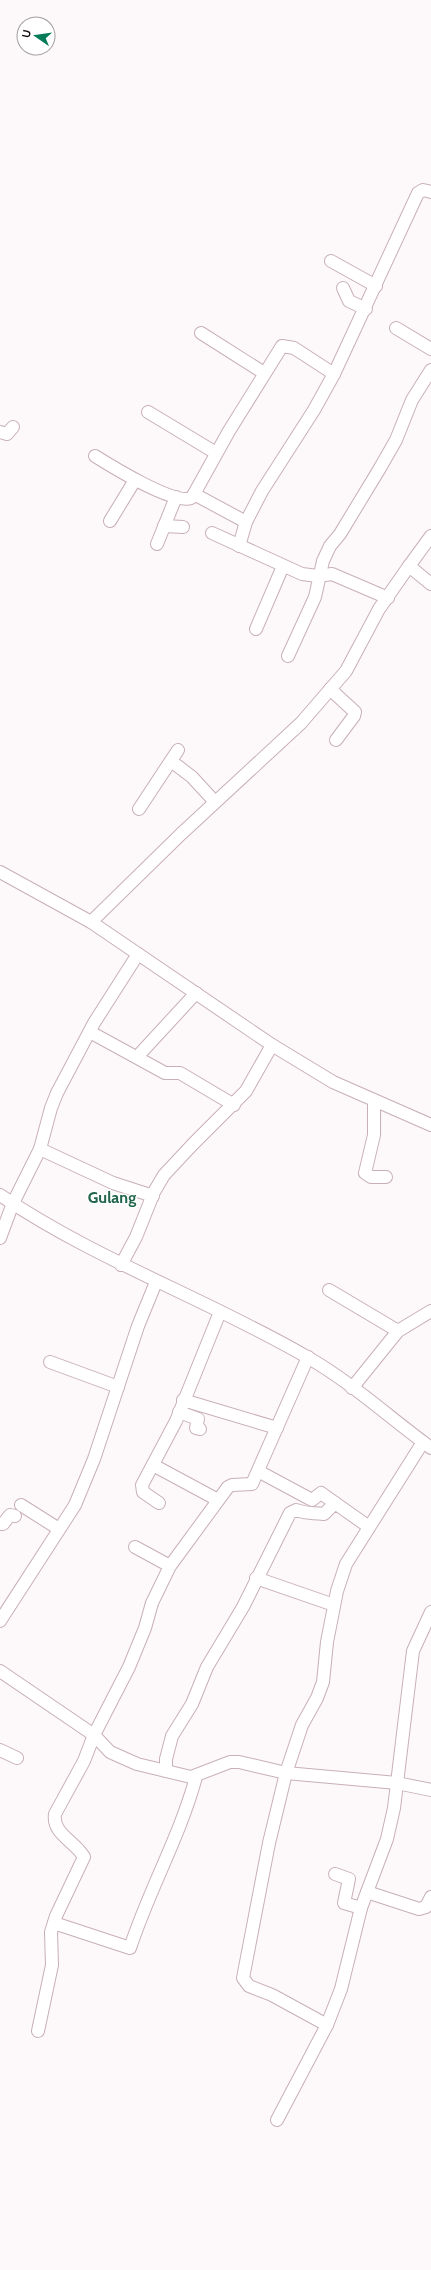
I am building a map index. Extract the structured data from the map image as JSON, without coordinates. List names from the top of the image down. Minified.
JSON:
{"districts":["Gulang"],"north":"left"}
